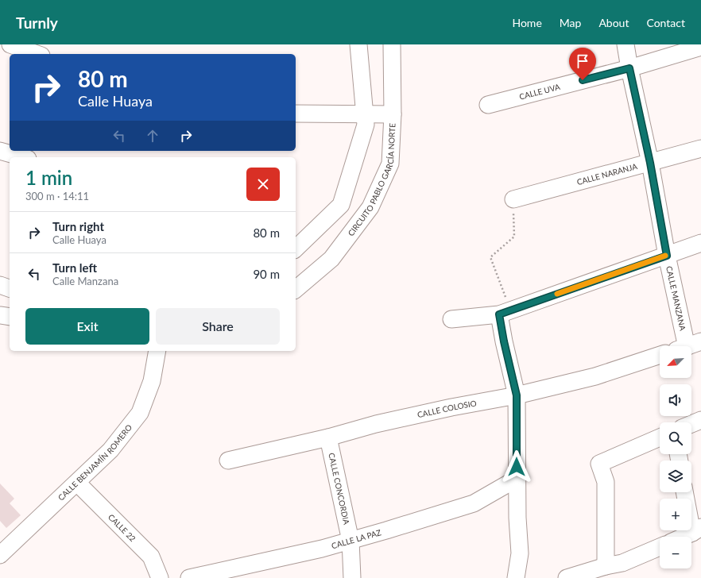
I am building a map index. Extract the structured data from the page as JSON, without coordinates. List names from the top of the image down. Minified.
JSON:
{"streets":{"street":["CALLE UVA","CALLE NARANJA","CIRCUITO PABLO GARCÍA NORTE","CALLE MANZANA","CALLE COLOSIO","CALLE BENJAMÍN ROMERO","CALLE CONCORDIA","CALLE 22","CALLE LA PAZ"]},"crossings":[["CALLE UVA","CALLE MANZANA"],["CALLE NARANJA","CALLE MANZANA"],["CALLE COLOSIO","CALLE CONCORDIA"],["CALLE BENJAMÍN ROMERO","CALLE 22"],["CALLE CONCORDIA","CALLE LA PAZ"]],"north":"bottom left","page":{"header":"Turnly","nav":["Home","Map","About","Contact"],"turn":["80 m","Calle Huaya"],"heading":["1 min","300 m · 14:11"],"list":[{"name":"Turn right","note":"Calle Huaya","value":"80 m"},{"name":"Turn left","note":"Calle Manzana","value":"90 m"}],"buttons":["Exit","Share"],"map_buttons":["+","−"]}}
